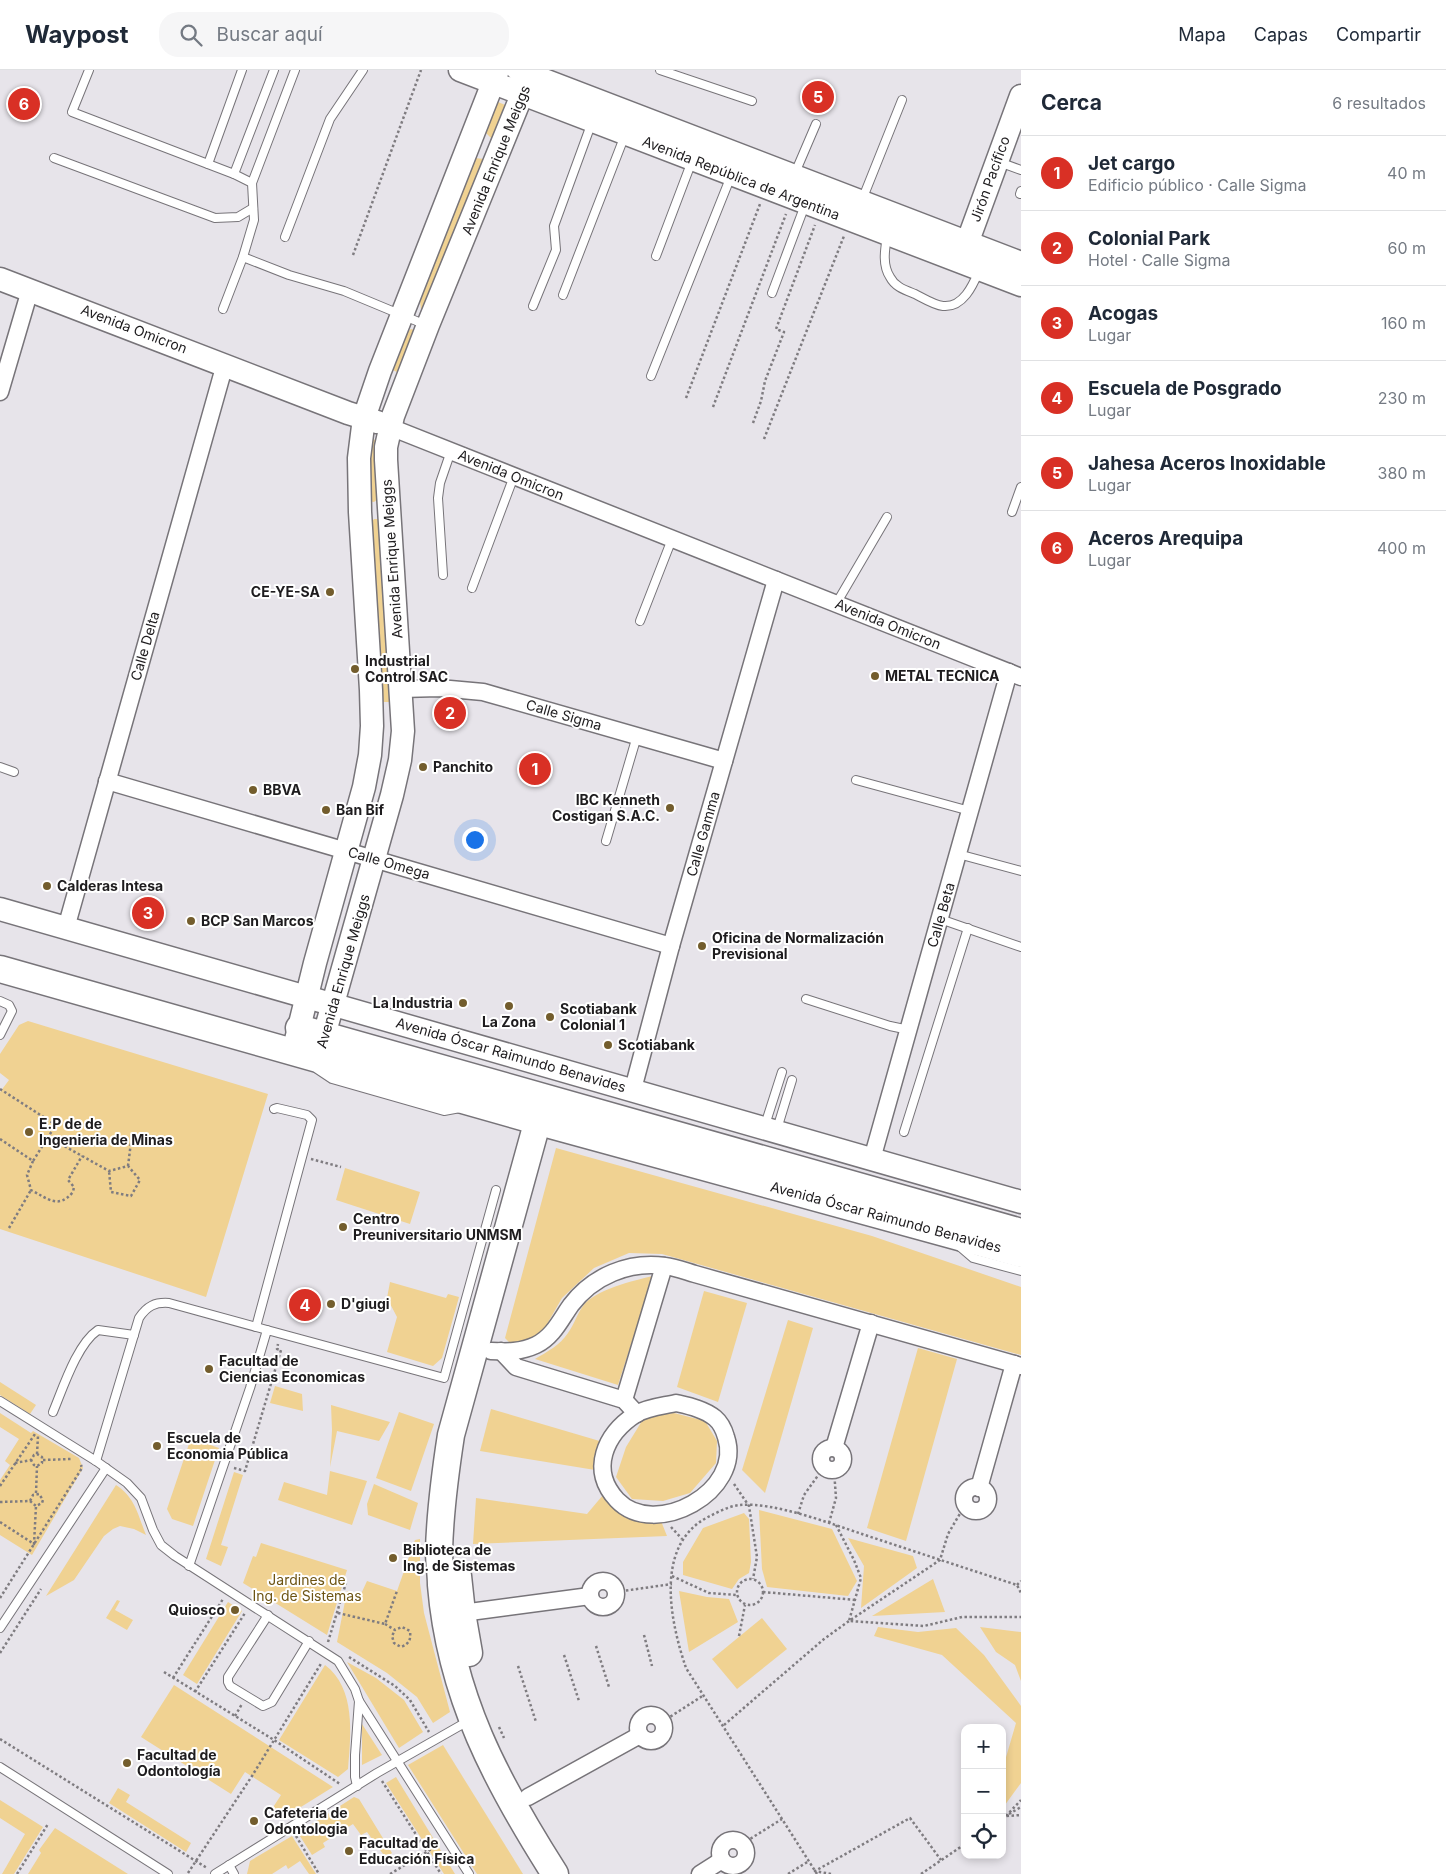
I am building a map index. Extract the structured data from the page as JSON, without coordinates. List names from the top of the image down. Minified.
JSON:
{"streets":{"main road":["Avenida Enrique Meiggs","Avenida República de Argentina","Jirón Pacífico","Avenida Omicron","Avenida Óscar Raimundo Benavides"],"street":["Calle Delta","Calle Sigma","Calle Gamma","Calle Omega","Calle Beta"]},"crossings":[["Avenida Enrique Meiggs","Avenida República de Argentina"],["Avenida Enrique Meiggs","Avenida Omicron"],["Avenida Enrique Meiggs","Calle Sigma"],["Avenida Enrique Meiggs","Calle Omega"],["Avenida Enrique Meiggs","Avenida Óscar Raimundo Benavides"],["Avenida República de Argentina","Jirón Pacífico"],["Avenida Omicron","Calle Delta"],["Avenida Omicron","Calle Gamma"],["Avenida Omicron","Calle Beta"],["Calle Delta","Calle Omega"],["Calle Delta","Avenida Óscar Raimundo Benavides"],["Calle Sigma","Calle Gamma"],["Calle Gamma","Calle Omega"],["Calle Gamma","Avenida Óscar Raimundo Benavides"],["Calle Beta","Avenida Óscar Raimundo Benavides"]],"parks":["Jardines de Ing. de Sistemas"],"places":["CE-YE-SA","Industrial Control SAC","METAL TECNICA","Panchito","BBVA","IBC Kenneth Costigan S.A.C.","Ban Bif","Calderas Intesa","BCP San Marcos","Oficina de Normalización Previsional","La Industria","La Zona","Scotiabank Colonial 1","Scotiabank","E.P de de Ingenieria de Minas","Centro Preuniversitario UNMSM","D'giugi","Facultad de Ciencias Economicas","Escuela de Economia Pública","Biblioteca de Ing. de Sistemas","Quiosco","Facultad de Odontología","Cafeteria de Odontologia","Facultad de Educación Física"],"page":{"header":"Waypost","search":"Buscar aquí","nav":["Mapa","Capas","Compartir"],"heading":["Cerca","6 resultados"],"pins":["5","6","2","1","3","4"],"list":[{"mark":"1","name":"Jet cargo","note":"Edificio público · Calle Sigma","value":"40 m"},{"mark":"2","name":"Colonial Park","note":"Hotel · Calle Sigma","value":"60 m"},{"mark":"3","name":"Acogas","note":"Lugar","value":"160 m"},{"mark":"4","name":"Escuela de Posgrado","note":"Lugar","value":"230 m"},{"mark":"5","name":"Jahesa Aceros Inoxidable","note":"Lugar","value":"380 m"},{"mark":"6","name":"Aceros Arequipa","note":"Lugar","value":"400 m"}],"map_buttons":["+","−"]}}
